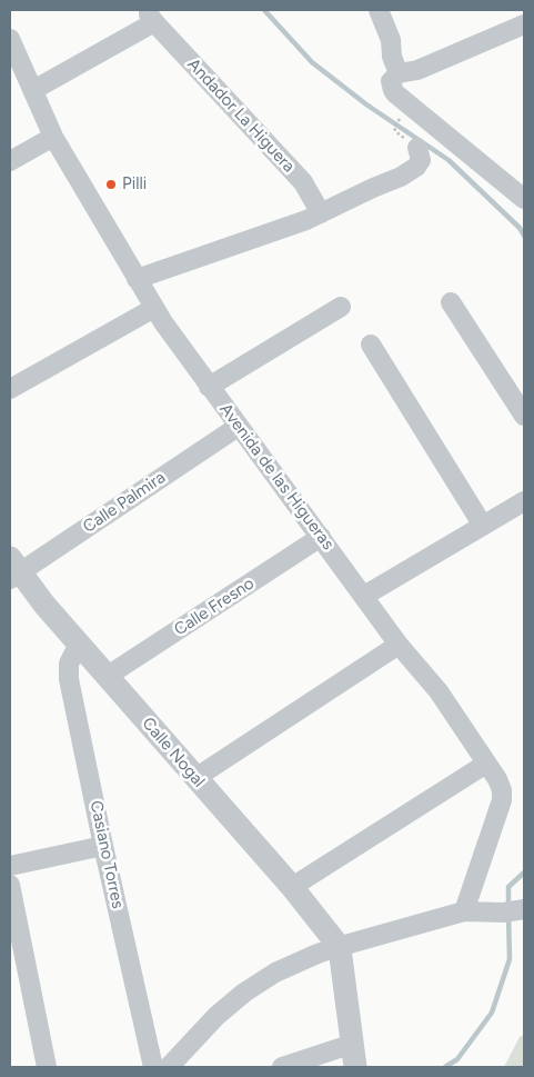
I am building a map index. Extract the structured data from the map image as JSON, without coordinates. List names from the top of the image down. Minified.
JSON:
{"streets":{"street":["Andador La Higuera","Avenida de las Higueras","Calle Palmira","Calle Fresno","Calle Nogal","Casiano Torres"]},"crossings":[["Avenida de las Higueras","Calle Palmira"],["Avenida de las Higueras","Calle Fresno"],["Calle Palmira","Calle Nogal"],["Calle Fresno","Calle Nogal"],["Calle Nogal","Casiano Torres"]],"places":["Pilli"]}
